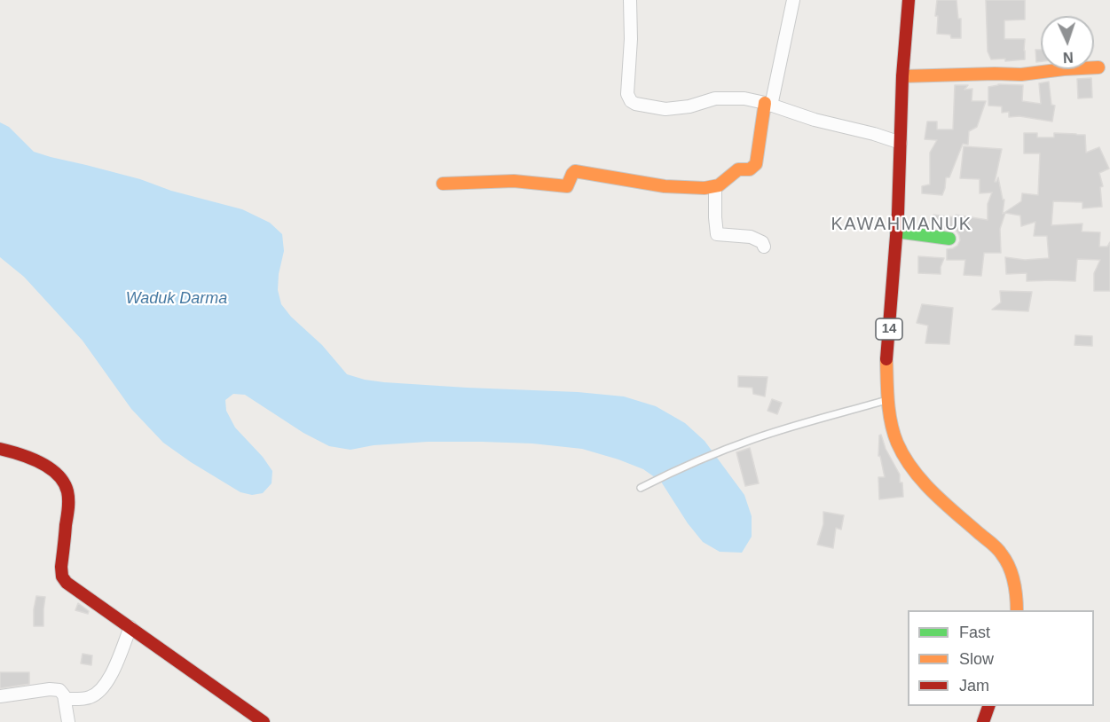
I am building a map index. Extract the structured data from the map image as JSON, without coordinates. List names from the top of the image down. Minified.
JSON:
{"streets":{"main road":["14"]},"districts":["KAWAHMANUK"],"water":["Waduk Darma"],"legend":["Fast","Slow","Jam"],"north":"bottom"}
